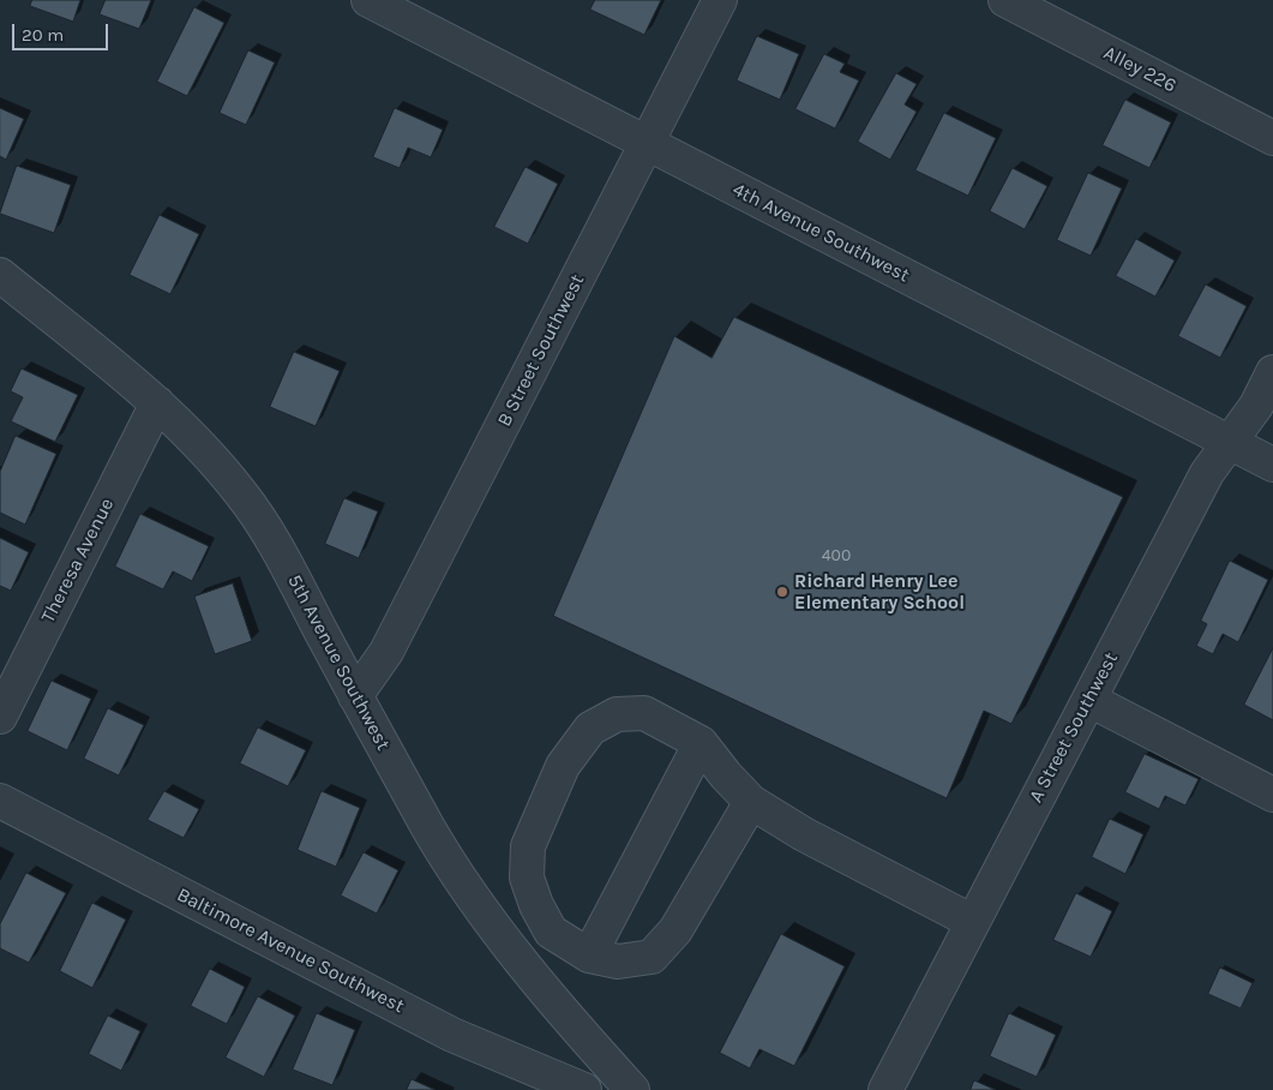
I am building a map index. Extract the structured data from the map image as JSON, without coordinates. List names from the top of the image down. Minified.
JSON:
{"streets":{"street":["Alley 226","4th Avenue Southwest","B Street Southwest","Theresa Avenue","5th Avenue Southwest","A Street Southwest","Baltimore Avenue Southwest"]},"crossings":[["4th Avenue Southwest","B Street Southwest"],["4th Avenue Southwest","A Street Southwest"],["B Street Southwest","5th Avenue Southwest"],["Theresa Avenue","5th Avenue Southwest"]],"places":["Richard Henry Lee Elementary School"],"house_numbers":["400"],"scale_bar":"20 m"}
